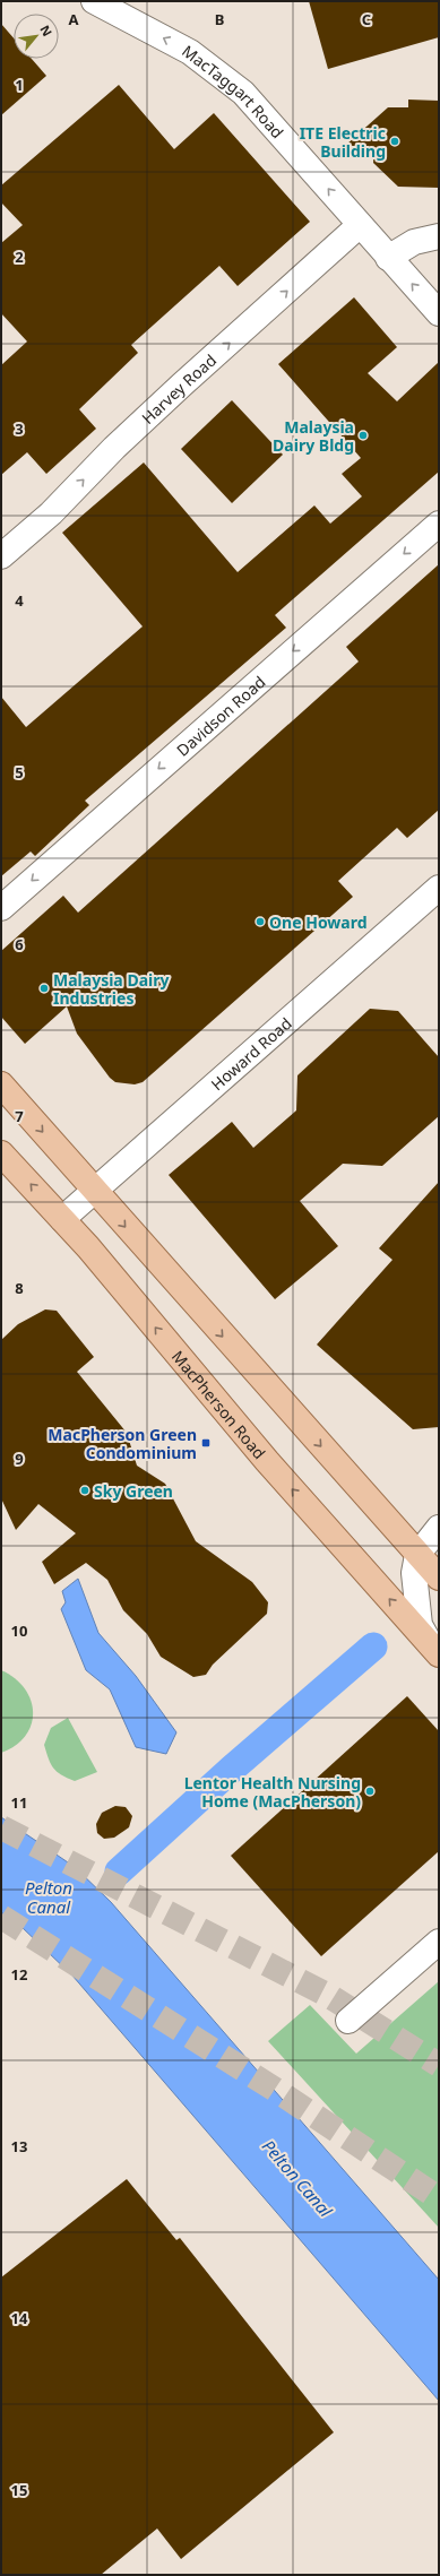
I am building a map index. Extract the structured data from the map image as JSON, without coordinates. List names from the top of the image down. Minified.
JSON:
{"streets":{"main road":["MacPherson Road"],"street":["MacTaggart Road","Harvey Road","Davidson Road","Howard Road"]},"crossings":[["MacTaggart Road","Harvey Road"],["Howard Road","MacPherson Road"]],"one_way":["MacTaggart Road","Harvey Road","Davidson Road"],"water":["Pelton Canal"],"places":{"other":["ITE Electric Building","Malaysia Dairy Bldg","One Howard","Malaysia Dairy Industries","Sky Green","Lentor Health Nursing Home (MacPherson)"],"transit":["MacPherson Green Condominium"]},"north":"top right","grid":{"columns":["A","B","C"],"rows":["1","2","3","4","5","6","7","8","9","10","11","12","13","14","15"]}}
